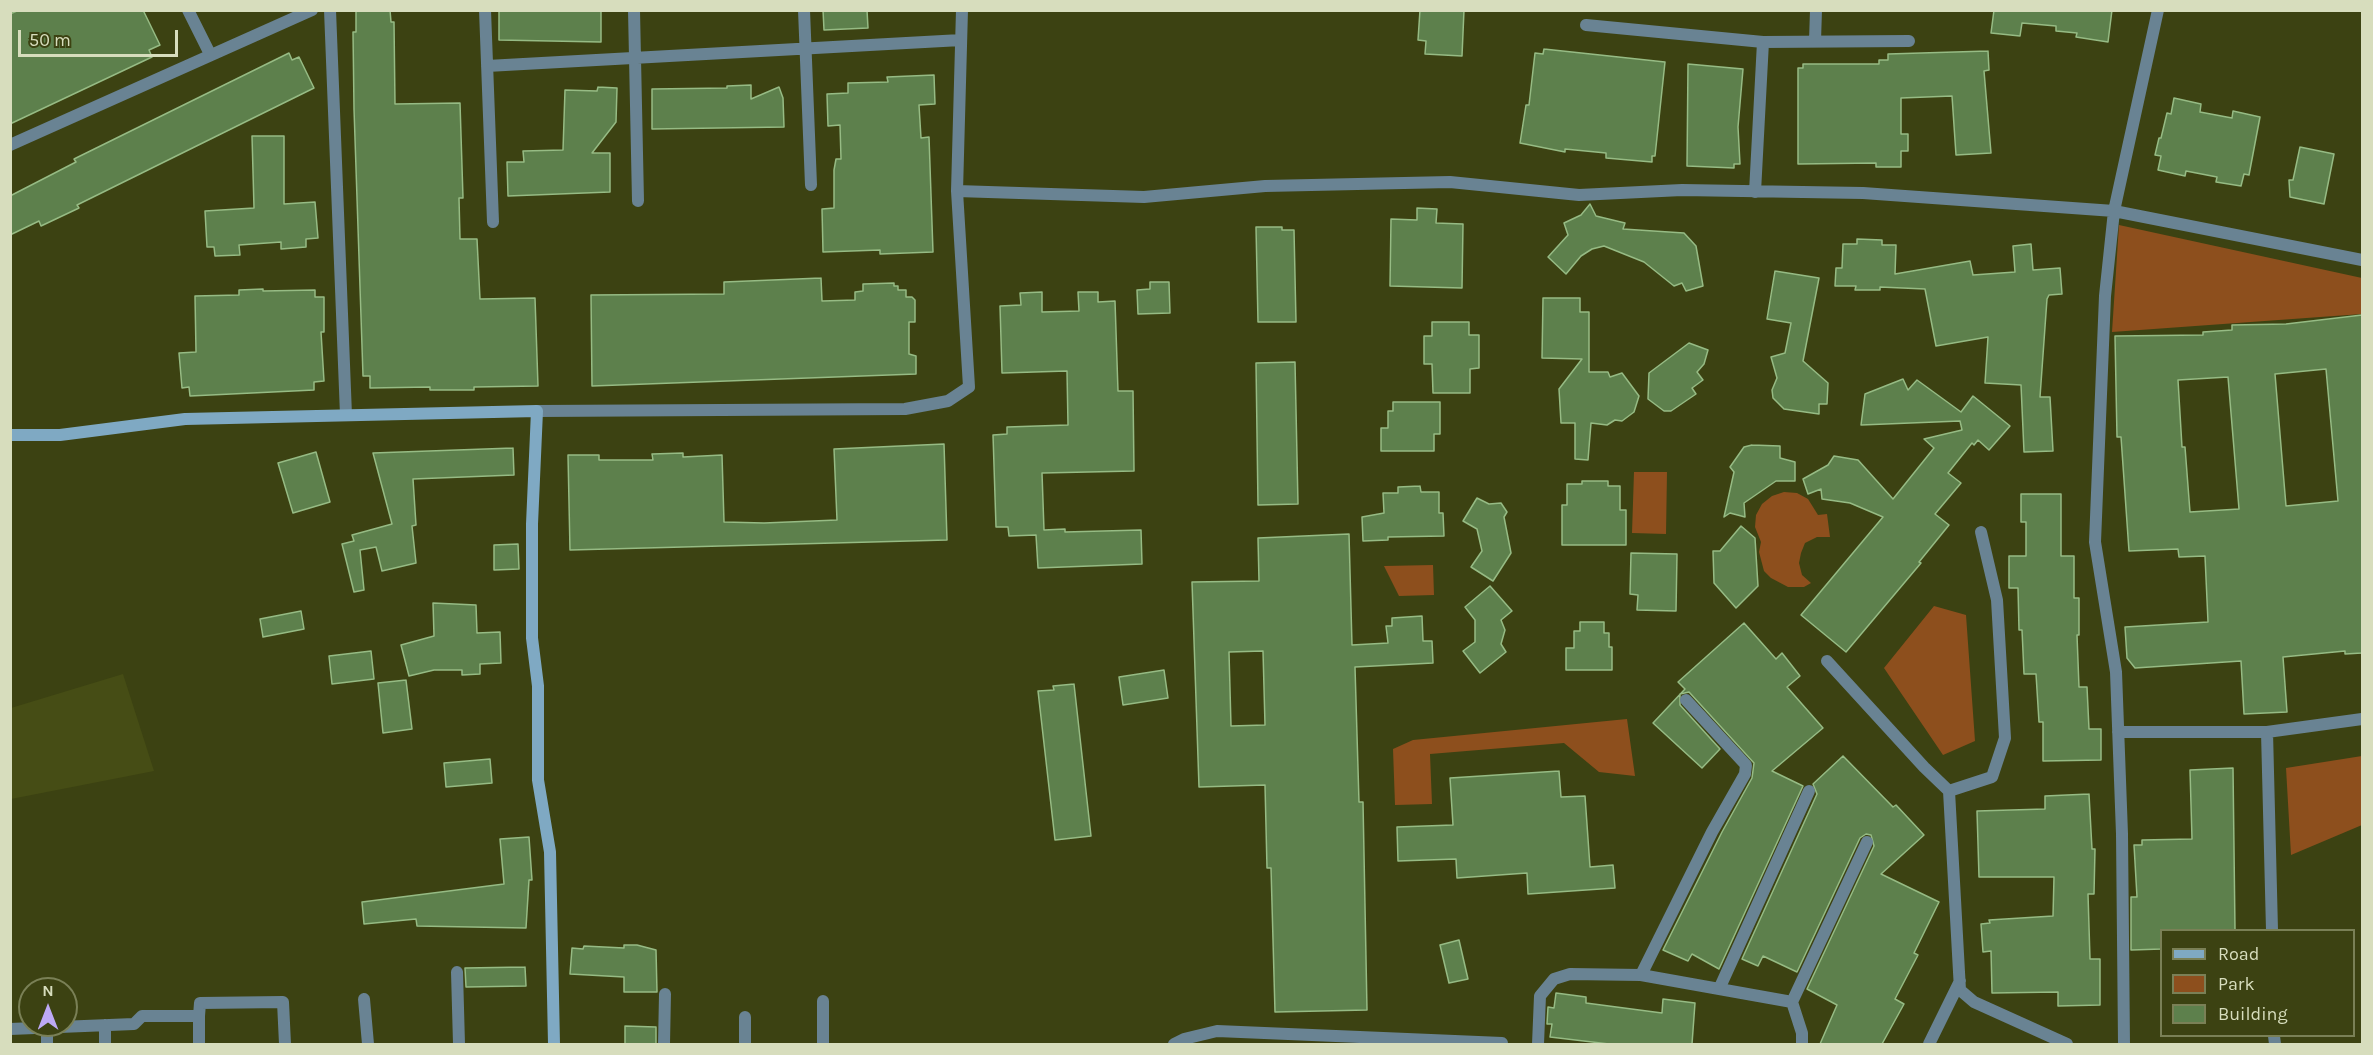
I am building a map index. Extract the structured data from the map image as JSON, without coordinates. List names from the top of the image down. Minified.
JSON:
{"legend":["Road","Park","Building"],"scale_bar":"50 m","north":"top"}
